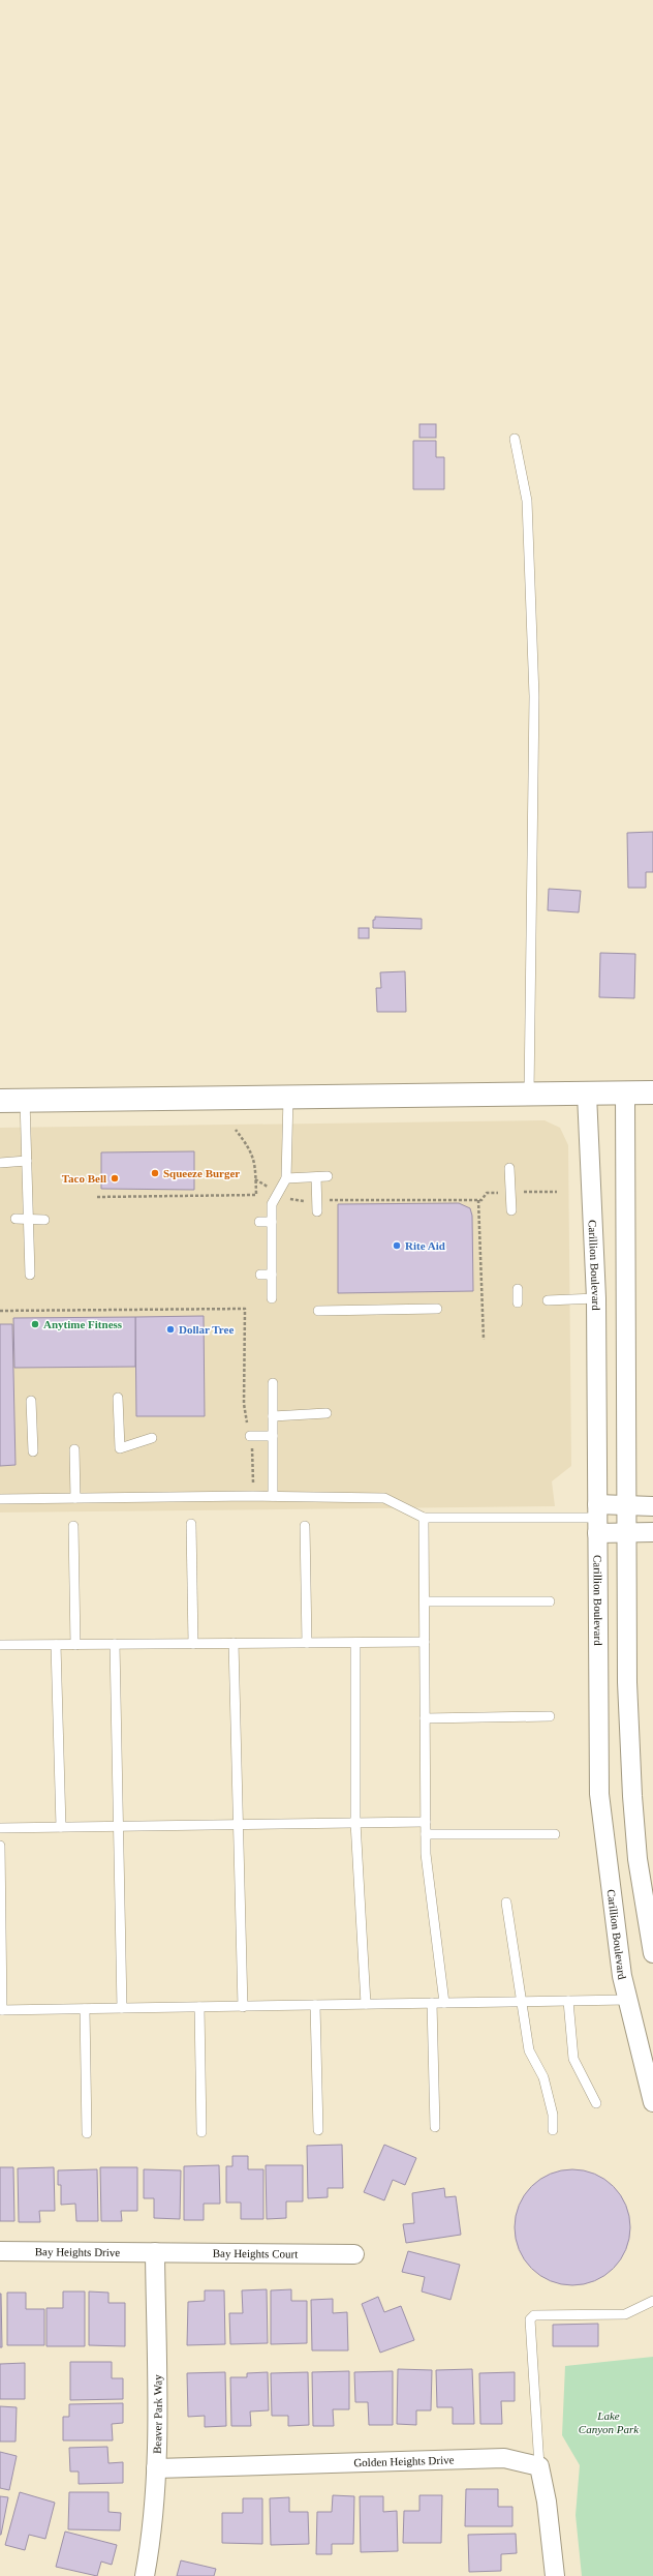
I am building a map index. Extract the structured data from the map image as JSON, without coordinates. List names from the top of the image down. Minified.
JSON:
{"streets":{"street":["Carillion Boulevard","Bay Heights Drive","Bay Heights Court","Beaver Park Way","Golden Heights Drive"]},"crossings":[["Bay Heights Drive","Bay Heights Court"],["Bay Heights Drive","Beaver Park Way"],["Bay Heights Court","Beaver Park Way"],["Beaver Park Way","Golden Heights Drive"]],"parks":["Lake Canyon Park"],"places":["Squeeze Burger","Taco Bell","Rite Aid","Anytime Fitness","Dollar Tree"]}
